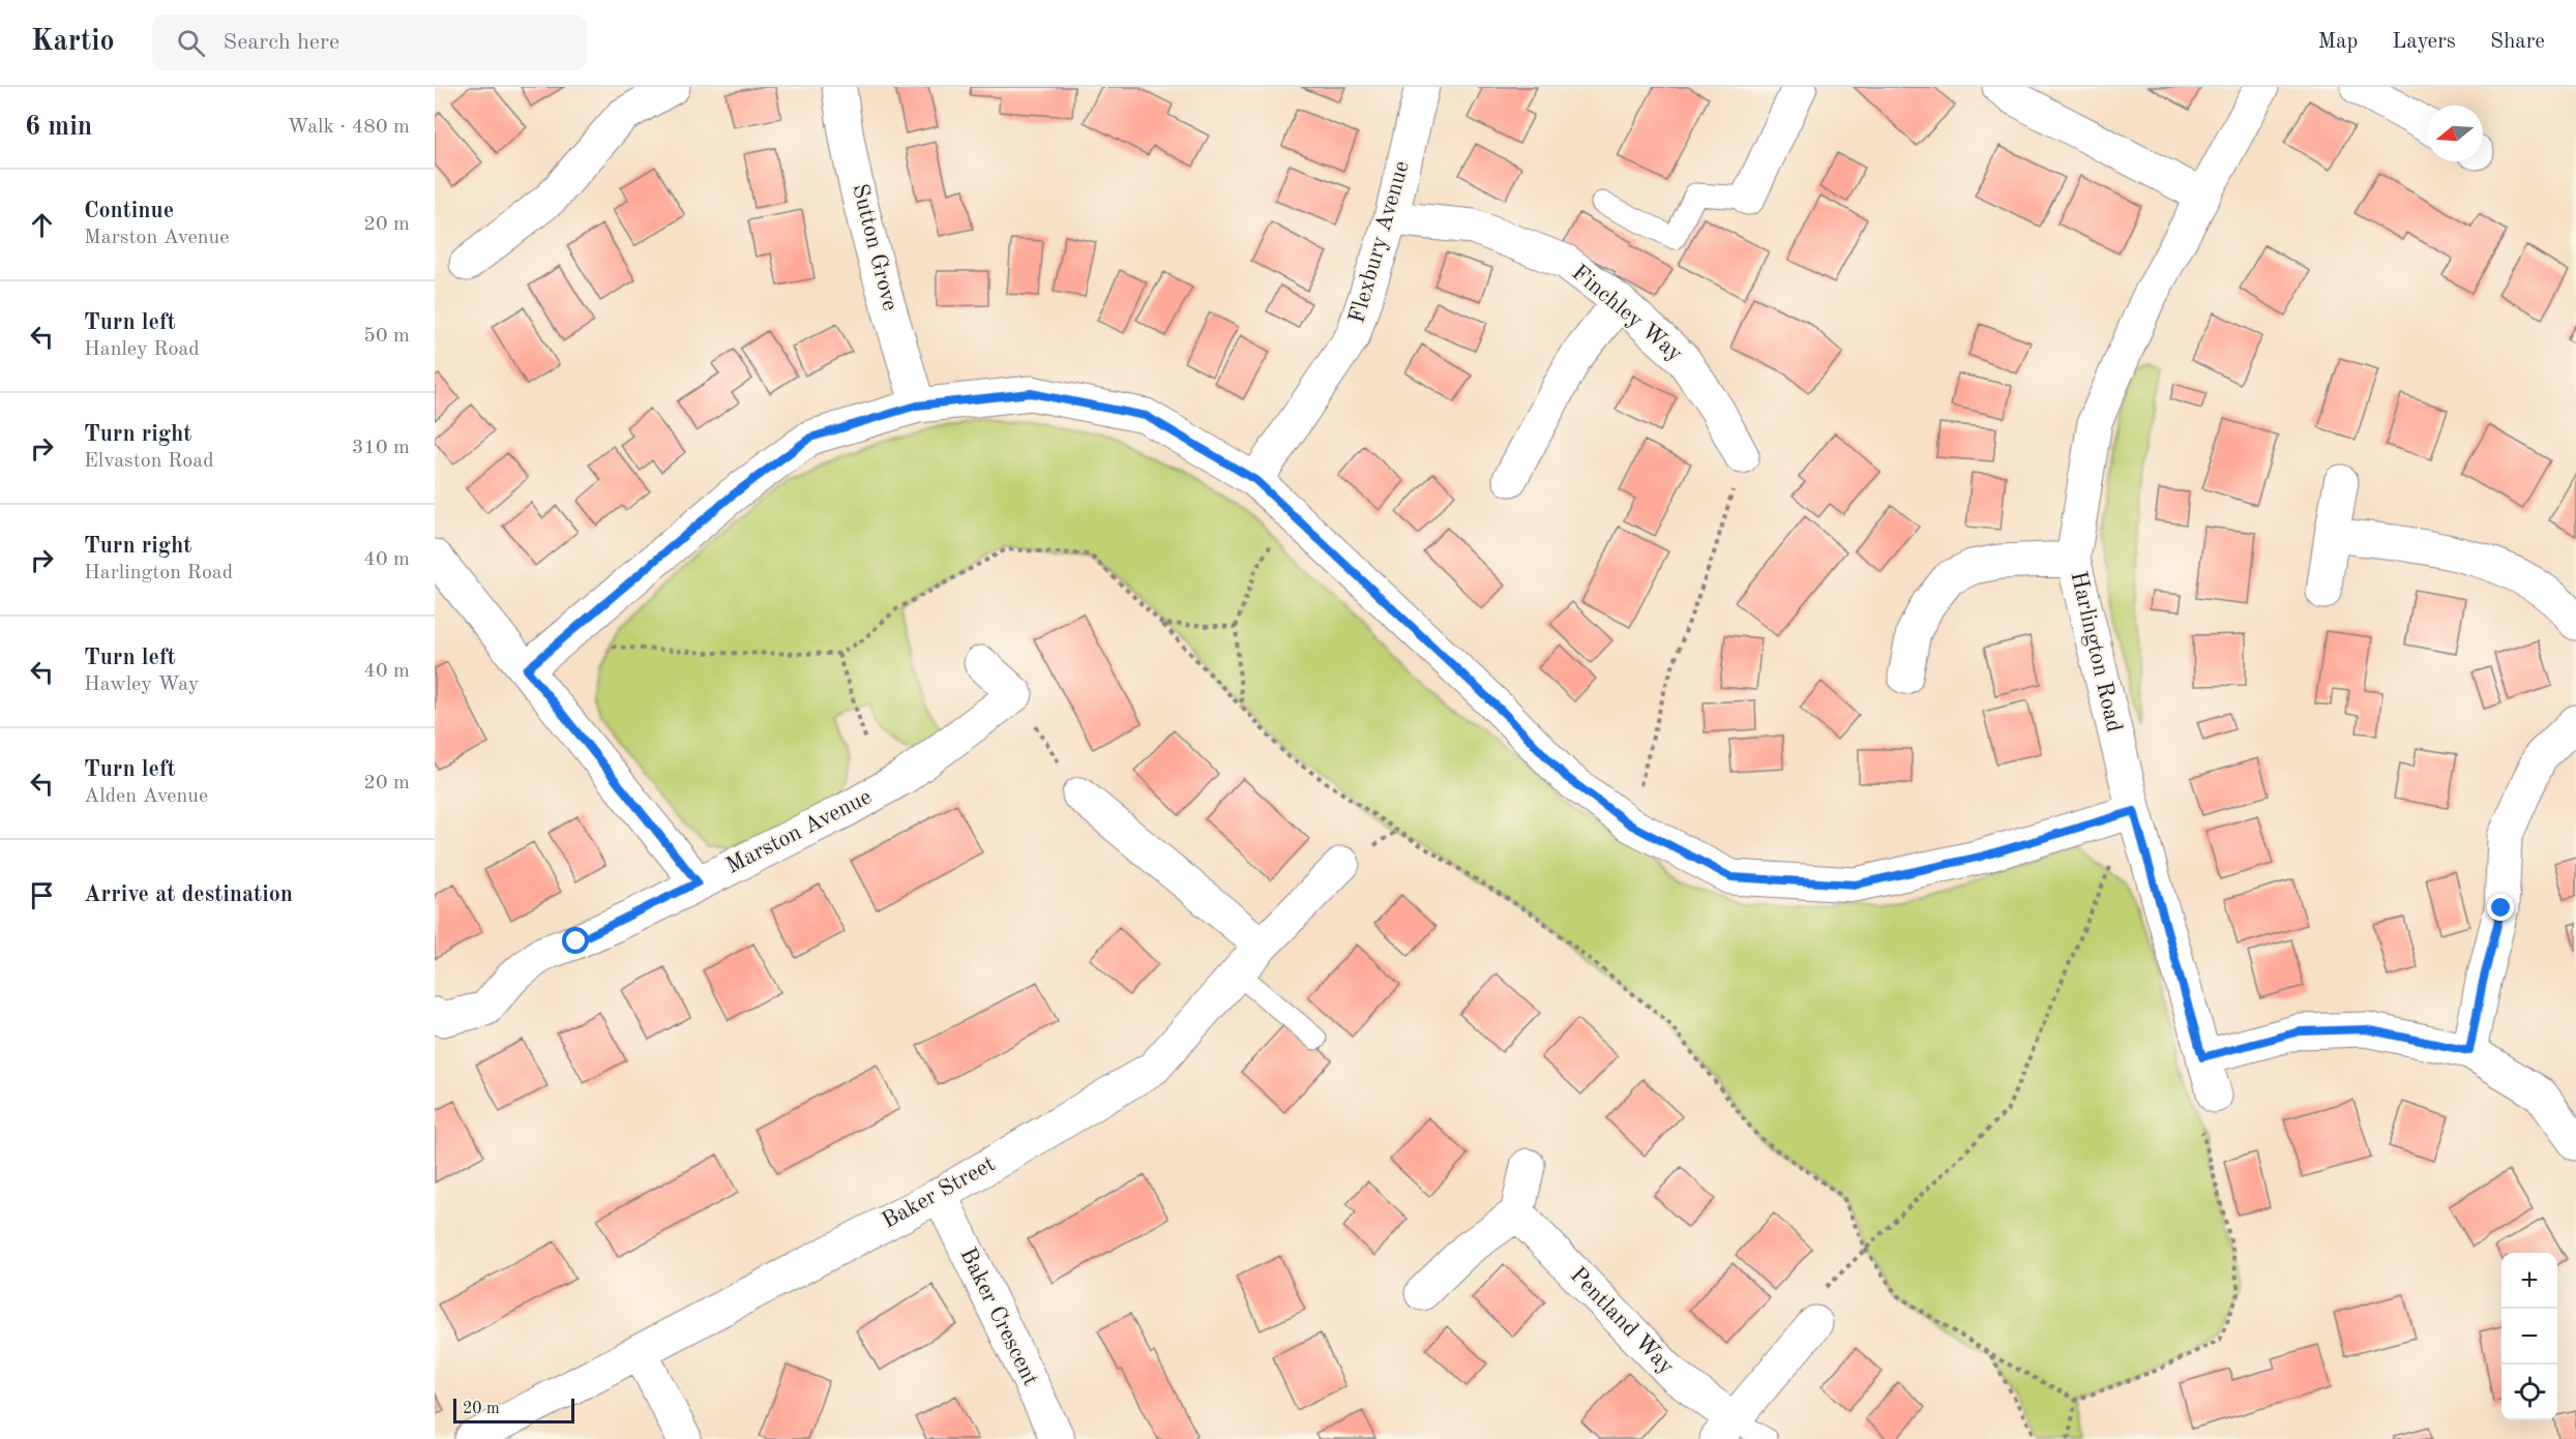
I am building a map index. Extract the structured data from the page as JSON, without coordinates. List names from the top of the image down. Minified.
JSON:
{"streets":{"street":["Flexbury Avenue","Sutton Grove","Finchley Way","Harlington Road","Marston Avenue","Baker Street","Baker Crescent","Pentland Way"]},"crossings":[["Flexbury Avenue","Finchley Way"],["Baker Street","Baker Crescent"]],"scale_bar":"20 m","north":"left","page":{"header":"Kartio","search":"Search here","nav":["Map","Layers","Share"],"heading":["6 min","Walk · 480 m"],"list":[["Continue","Marston Avenue","20 m"],["Turn left","Hanley Road","50 m"],["Turn right","Elvaston Road","310 m"],["Turn right","Harlington Road","40 m"],["Turn left","Hawley Way","40 m"],["Turn left","Alden Avenue","20 m"],"Arrive at destination"],"map_buttons":["+","−"],"scale":"20 m"}}
